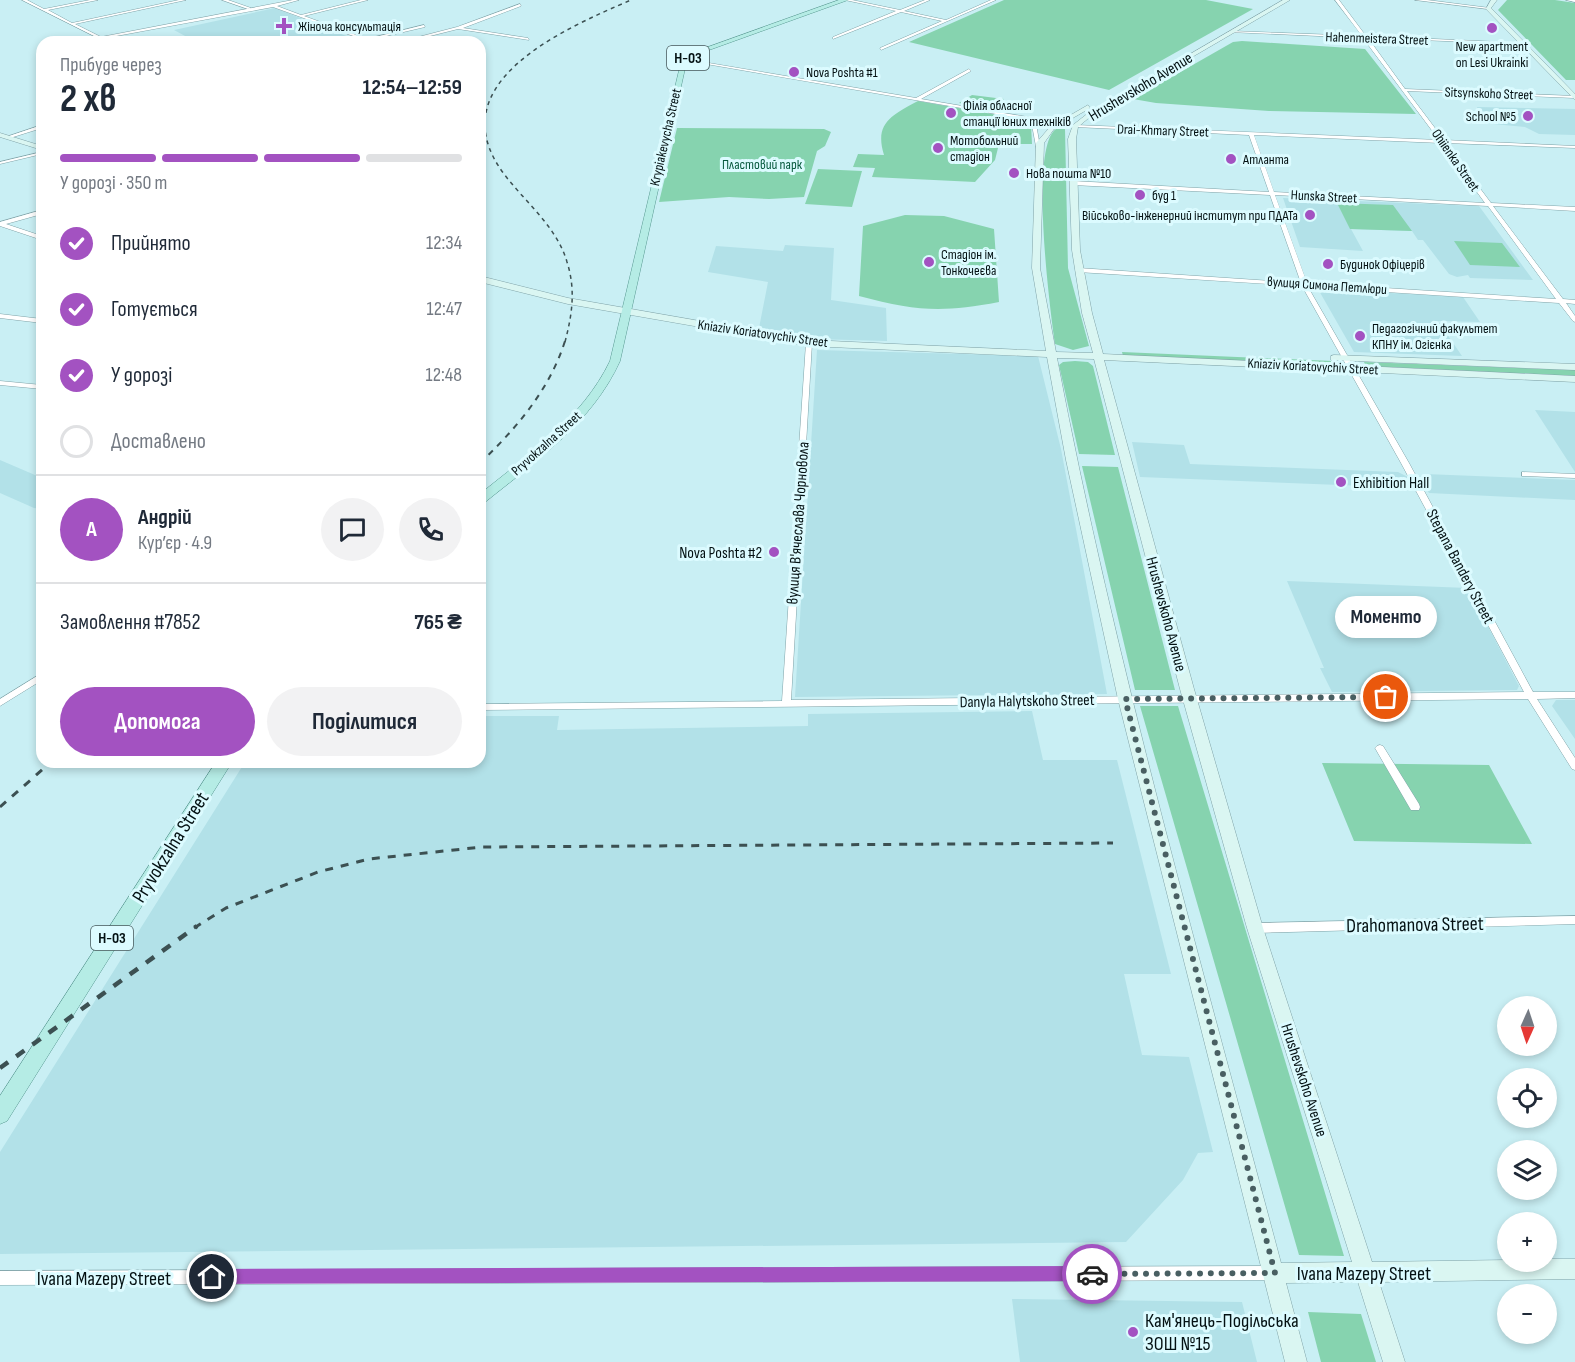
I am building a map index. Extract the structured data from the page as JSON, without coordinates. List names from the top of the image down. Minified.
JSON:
{"streets":{"main road":["Н-03","Hrushevskoho Avenue","Krypiakevycha Street","Kniaziv Koriatovychiv Street","Pryvokzalna Street","Ivana Mazepy Street"],"street":["Hahenmeistera Street","Sitsynskoho Street","Drai-Khmary Street","Ohiienka Street","Hunska Street","вулиця Симона Петлюри","вулиця В'ячеслава Чорновола","Stepana Bandery Street","Danyla Halytskoho Street","Drahomanova Street"]},"crossings":[["Hahenmeistera Street","Hrushevskoho Avenue"],["Hahenmeistera Street","Ohiienka Street"],["Н-03","Drai-Khmary Street"],["Н-03","Krypiakevycha Street"],["Hrushevskoho Avenue","Drai-Khmary Street"],["Hrushevskoho Avenue","Hunska Street"],["Hrushevskoho Avenue","вулиця Симона Петлюри"],["Hrushevskoho Avenue","Kniaziv Koriatovychiv Street"],["Hrushevskoho Avenue","Danyla Halytskoho Street"],["Hrushevskoho Avenue","Drahomanova Street"],["Hrushevskoho Avenue","Ivana Mazepy Street"],["Sitsynskoho Street","Ohiienka Street"],["Drai-Khmary Street","Krypiakevycha Street"],["Drai-Khmary Street","Ohiienka Street"],["Drai-Khmary Street","Stepana Bandery Street"],["Krypiakevycha Street","Kniaziv Koriatovychiv Street"],["Krypiakevycha Street","Pryvokzalna Street"],["Ohiienka Street","Hunska Street"],["Ohiienka Street","вулиця Симона Петлюри"],["Hunska Street","Stepana Bandery Street"],["вулиця Симона Петлюри","Stepana Bandery Street"],["Kniaziv Koriatovychiv Street","Pryvokzalna Street"],["Kniaziv Koriatovychiv Street","вулиця В'ячеслава Чорновола"],["Kniaziv Koriatovychiv Street","Stepana Bandery Street"],["вулиця В'ячеслава Чорновола","Danyla Halytskoho Street"],["Stepana Bandery Street","Danyla Halytskoho Street"]],"parks":["Пластовий парк"],"places":{"health":["Жіноча консультація"],"other":["New apartment on Lesi Ukrainki","Nova Poshta #1","Філія обласної станції юних техніків","School №5","Мотобольний стадіон","Атланта","Нова пошта №10","буд 1","Військово-інженерний інститут при ПДАТа","Стадіон ім. Тонкочеєва","Будинок Офіцерів","Педагогічний факультет КПНУ ім. Огієнка","Exhibition Hall","Nova Poshta #2","Моменто","Кам'янець-Подільська ЗОШ №15"]},"north":"bottom","page":{"heading":["2 хв","Прибуде через","12:54–12:59"],"panel":["Андрій","Кур’єр · 4.9","Замовлення #7852","765 ₴"],"bar":"У дорозі · 350 m","list":[["Прийнято","12:34"],["Готується","12:47"],["У дорозі","12:48"],"Доставлено"],"round":"А","bubble":"Моменто","buttons":["Допомога","Поділитися"],"map_buttons":["+","−"]}}
